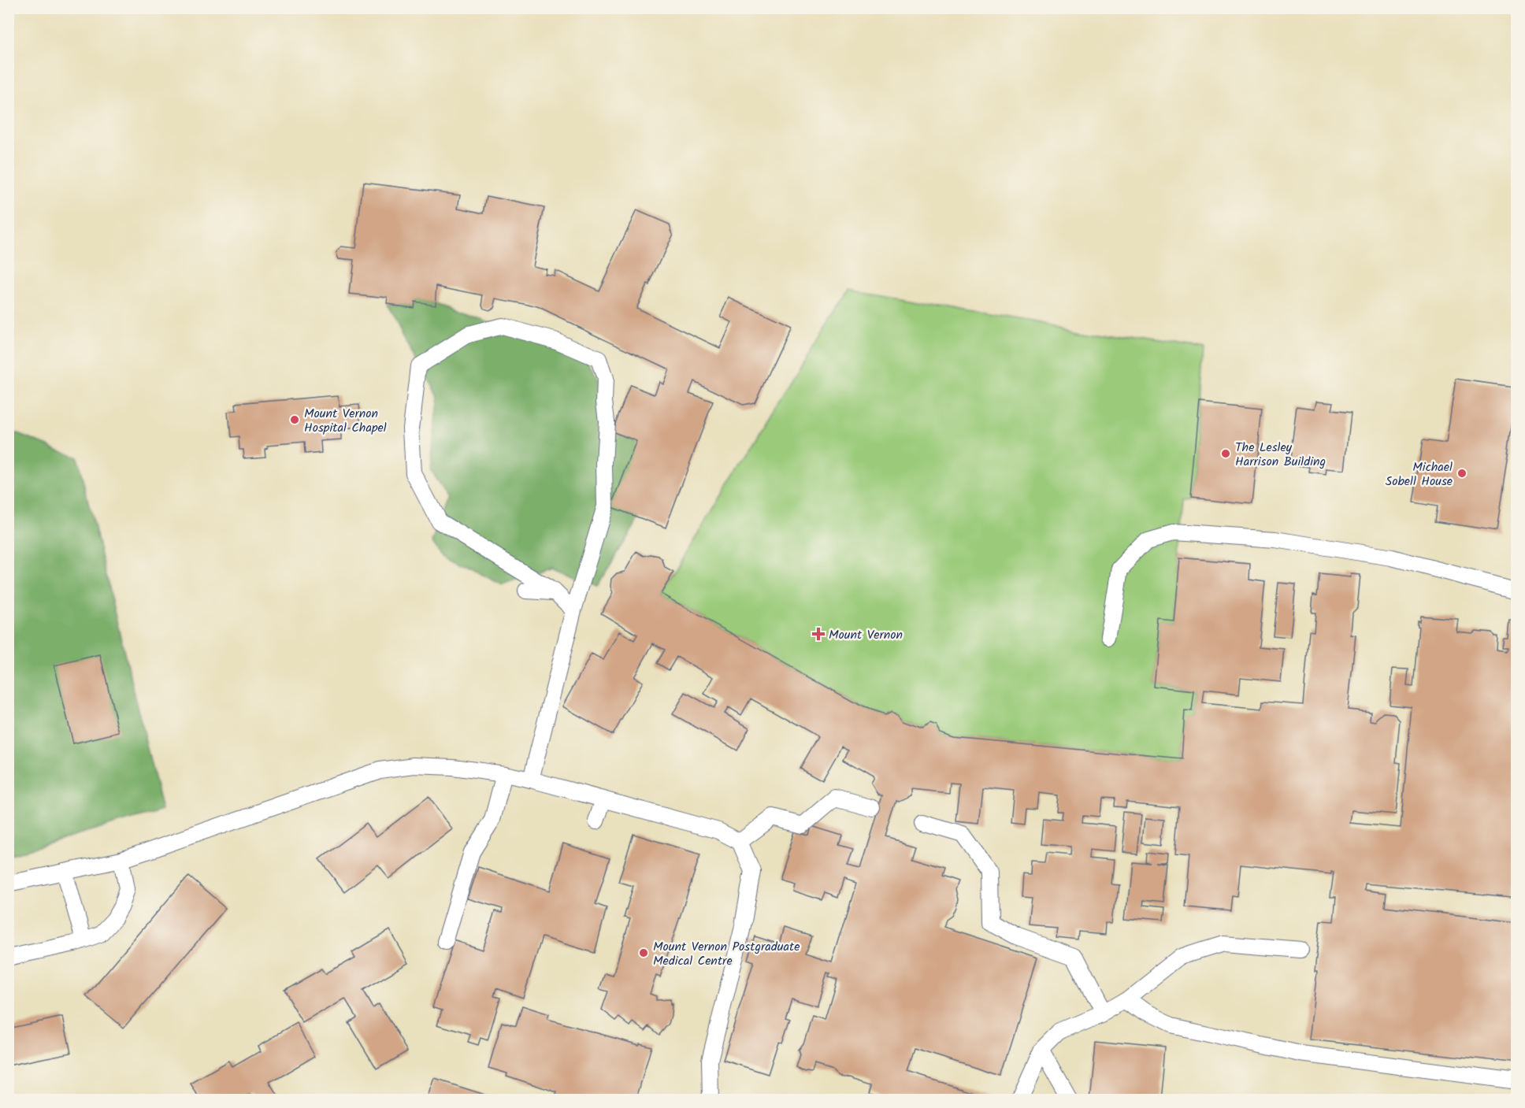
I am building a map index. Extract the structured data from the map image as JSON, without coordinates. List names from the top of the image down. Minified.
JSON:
{"places":{"other":["Mount Vernon Hospital Chapel","The Lesley Harrison Building","Michael Sobell House","Mount Vernon Postgraduate Medical Centre"],"health":["Mount Vernon"]}}
